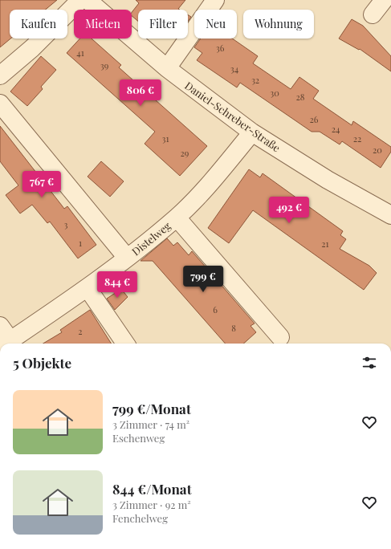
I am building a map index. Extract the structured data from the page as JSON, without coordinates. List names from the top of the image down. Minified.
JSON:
{"streets":{"street":["Daniel-Schreber-Straße","Distelweg"]},"crossings":[["Daniel-Schreber-Straße","Distelweg"]],"house_numbers":["36","41","39","34","32","30","28","26","24","31","22","20","29","3","1","21","6","8","2"],"page":{"chip":["Kaufen","Mieten","Filter","Neu","Wohnung"],"price":["806 €","767 €","492 €","799 €","844 €"],"heading":"5 Objekte","list":[{"name":"799 €/Monat","note":"3 Zimmer · 74 m² · Eschenweg"},{"name":"844 €/Monat","note":"3 Zimmer · 92 m² · Fenchelweg"}]}}
